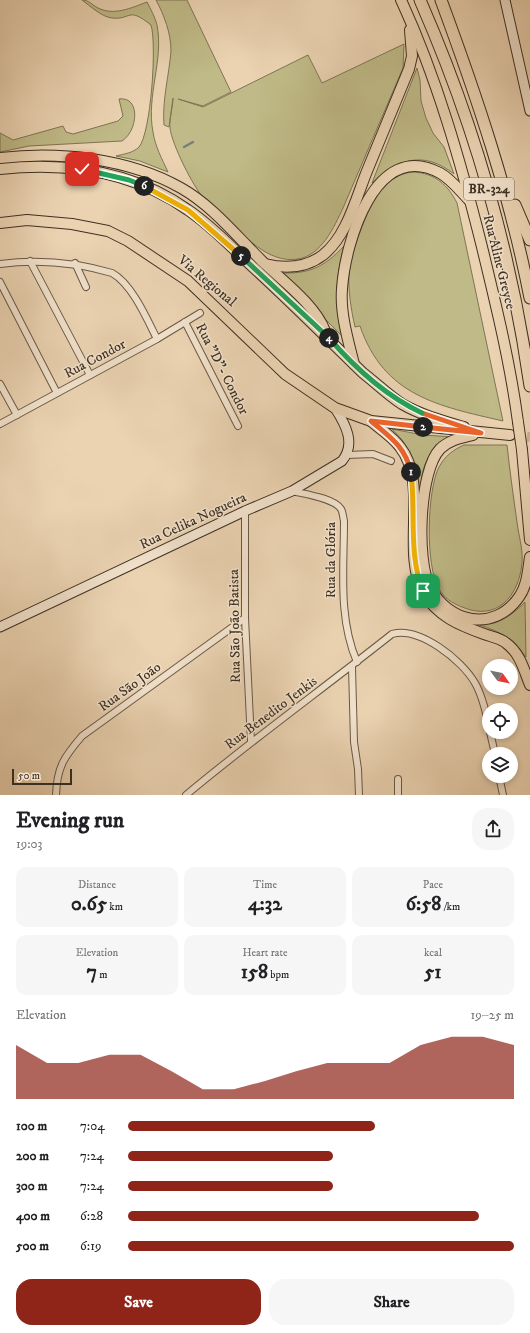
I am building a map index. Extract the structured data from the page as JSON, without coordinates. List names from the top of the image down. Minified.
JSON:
{"streets":{"highway":["BR-324"],"main road":["Rua Aline Greyce","Via Regional","Rua Celika Nogueira"],"street":["Rua Condor","Rua \"D\"- Condor","Rua da Glória","Rua São João Batista","Rua São João","Rua Benedito Jenkis"]},"crossings":[["Rua Condor","Rua \"D\"- Condor"],["Rua Celika Nogueira","Rua da Glória"],["Rua Celika Nogueira","Rua São João Batista"],["Rua da Glória","Rua Benedito Jenkis"],["Rua São João Batista","Rua São João"],["Rua São João Batista","Rua Benedito Jenkis"]],"scale_bar":"50 m","north":"bottom right","page":{"pins":["6","5","4","2","1"],"scale":"50 m","heading":["Evening run","19:03"],"stats":[["Distance","0.65 km"],["Time","4:32"],["Pace","6:58 /km"],["Elevation","7 m"],["Heart rate","158 bpm"],["kcal","51"]],"chart":["Elevation","19–25 m"],"list":[{"name":"100 m","note":"7:04"},{"name":"200 m","note":"7:24"},{"name":"300 m","note":"7:24"},{"name":"400 m","note":"6:28"},{"name":"500 m","note":"6:19"}],"buttons":["Save","Share"]}}
